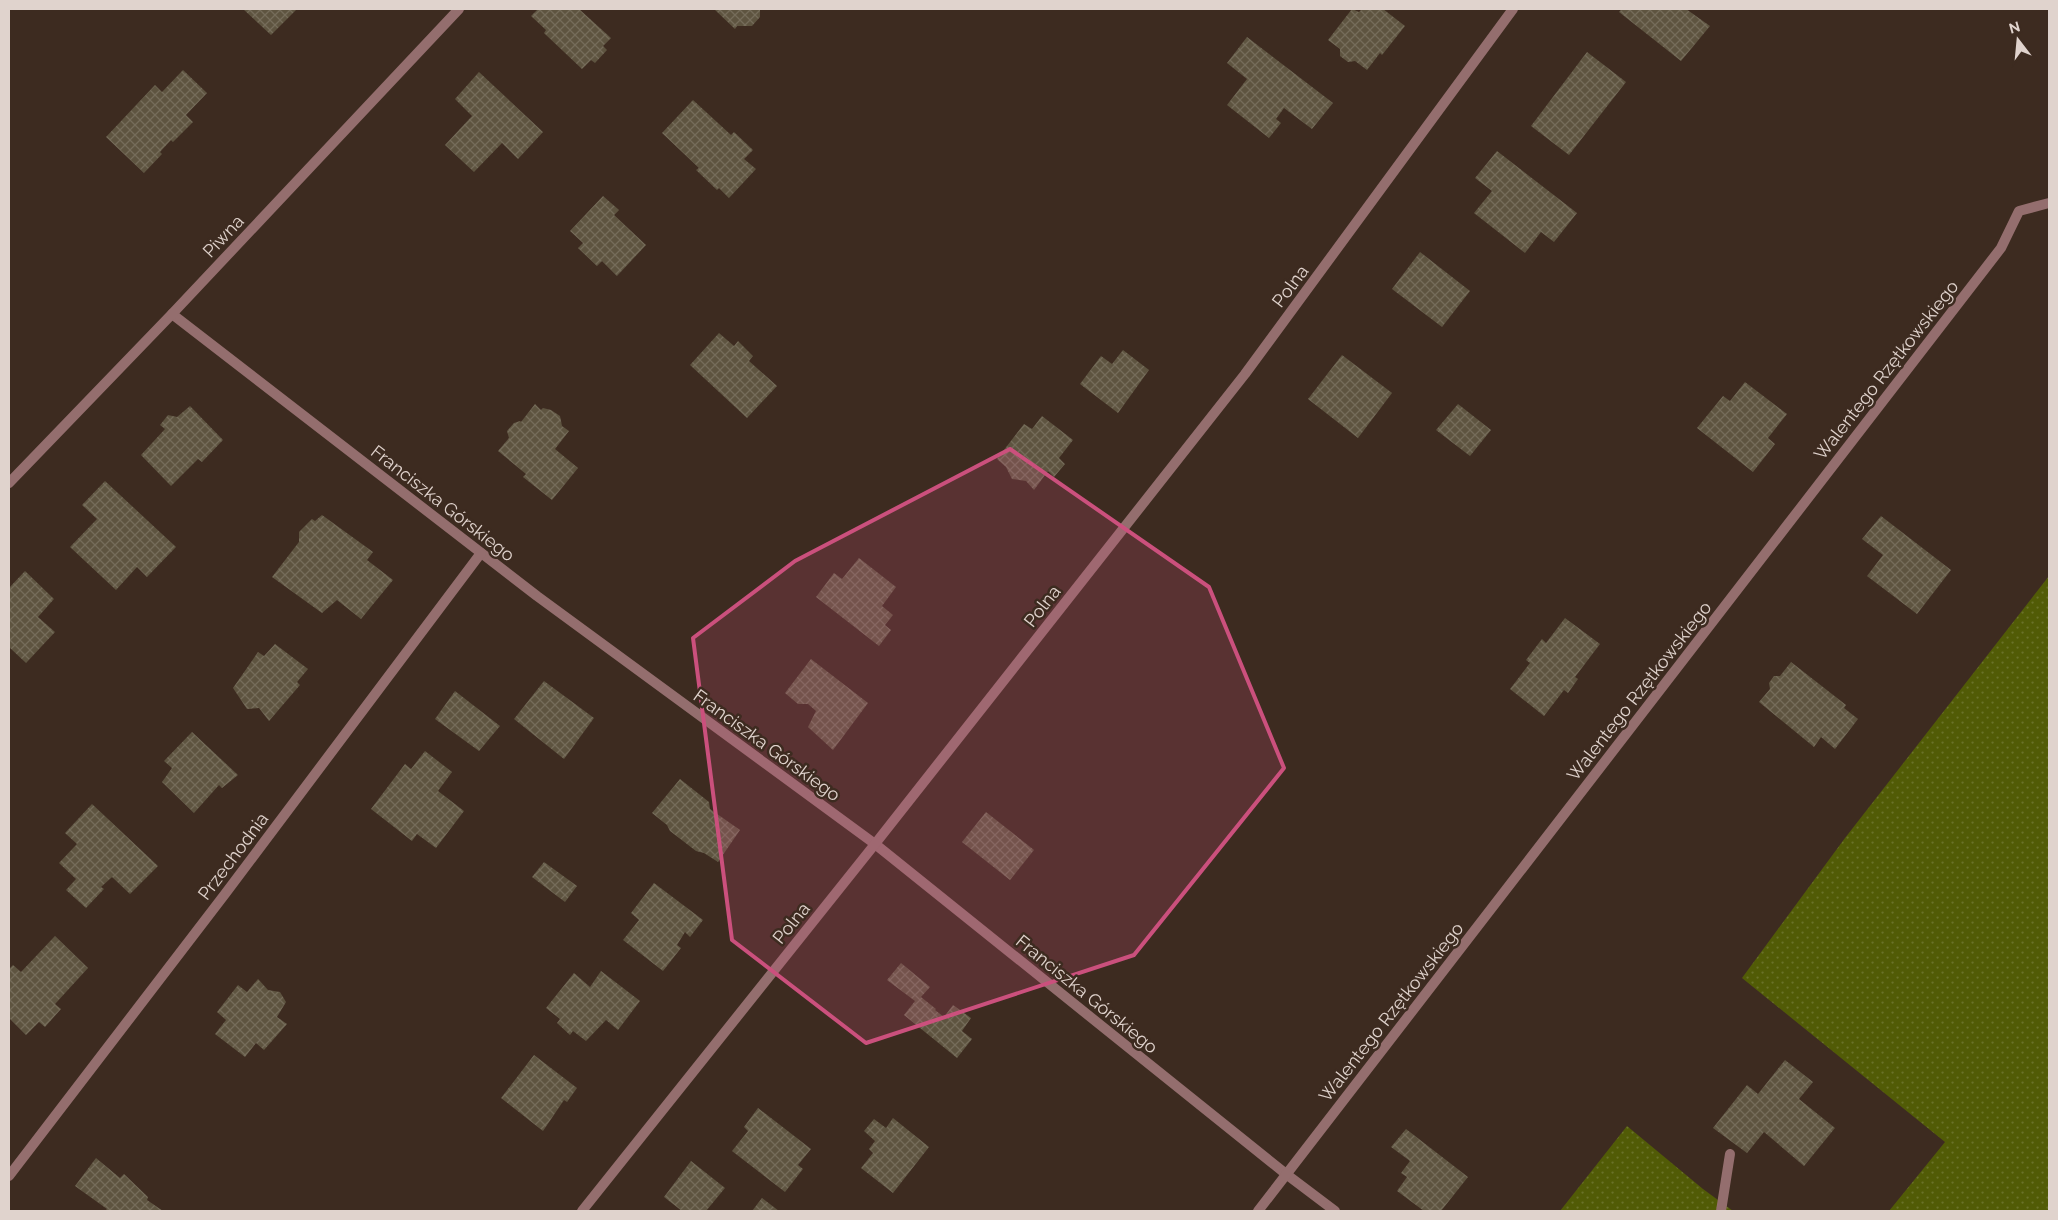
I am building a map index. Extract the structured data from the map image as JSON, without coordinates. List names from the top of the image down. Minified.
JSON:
{"streets":{"street":["Piwna","Polna","Walentego Rzętkowskiego","Franciszka Górskiego","Przechodnia"]},"crossings":[["Piwna","Franciszka Górskiego"],["Polna","Franciszka Górskiego"],["Walentego Rzętkowskiego","Franciszka Górskiego"],["Franciszka Górskiego","Przechodnia"]],"north":"top"}
